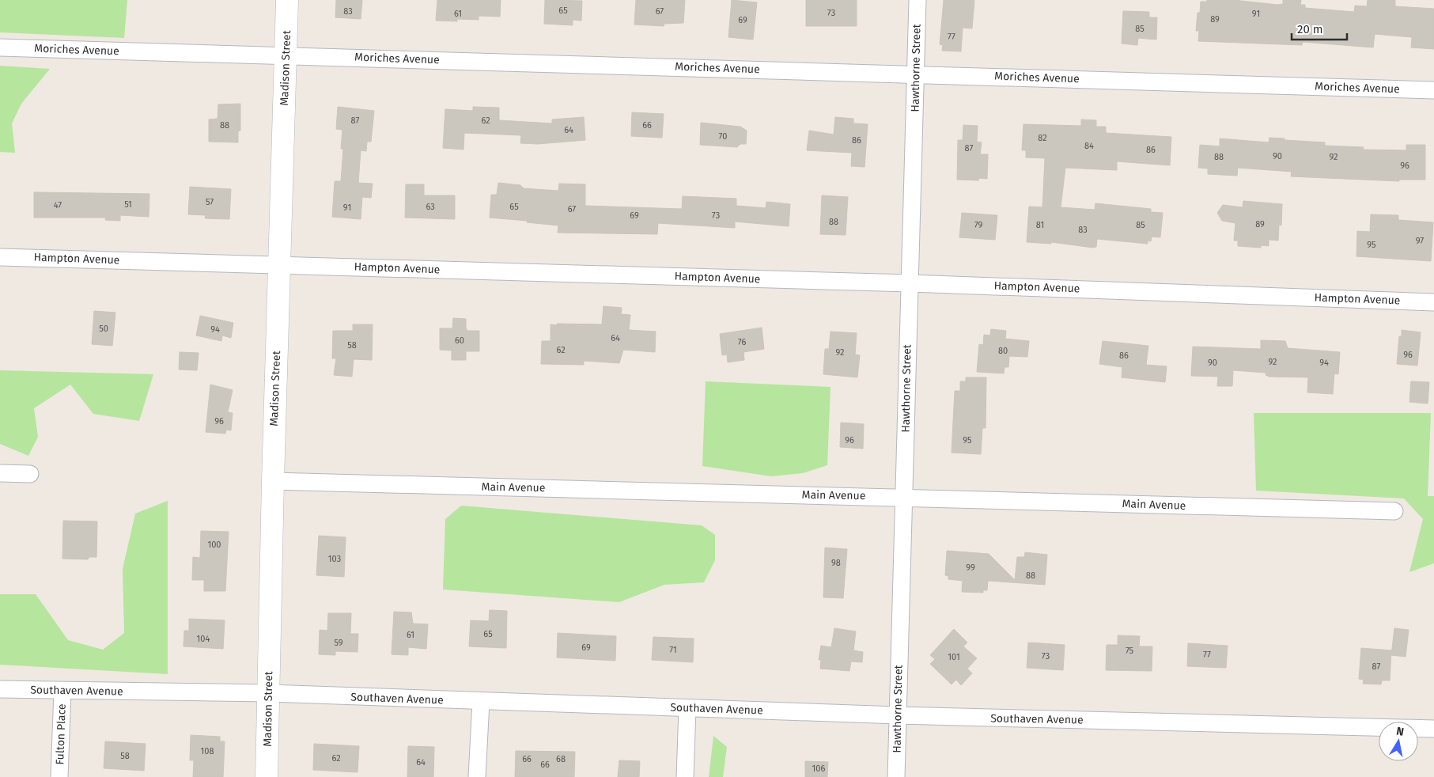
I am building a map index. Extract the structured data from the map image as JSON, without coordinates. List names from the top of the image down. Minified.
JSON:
{"streets":{"street":["Moriches Avenue","Madison Street","Hawthorne Street","Hampton Avenue","Main Avenue","Southaven Avenue","Fulton Place"]},"crossings":[["Moriches Avenue","Madison Street"],["Moriches Avenue","Hawthorne Street"],["Madison Street","Hampton Avenue"],["Madison Street","Main Avenue"],["Madison Street","Southaven Avenue"],["Hawthorne Street","Hampton Avenue"],["Hawthorne Street","Main Avenue"],["Hawthorne Street","Southaven Avenue"],["Southaven Avenue","Fulton Place"]],"house_numbers":["65","83","67","73","61","91","89","69","85","77","87","62","88","66","64","70","82","86","84","87","86","90","88","92","96","57","51","47","63","65","91","67","69","73","88","89","79","81","85","83","97","95","50","94","64","60","76","58","62","80","92","96","86","92","90","94","96","96","95","100","103","98","99","88","65","61","104","59","69","71","75","77","73","101","87","108","58","62","66","68","64","66","106"],"scale_bar":"20 m","north":"top"}
